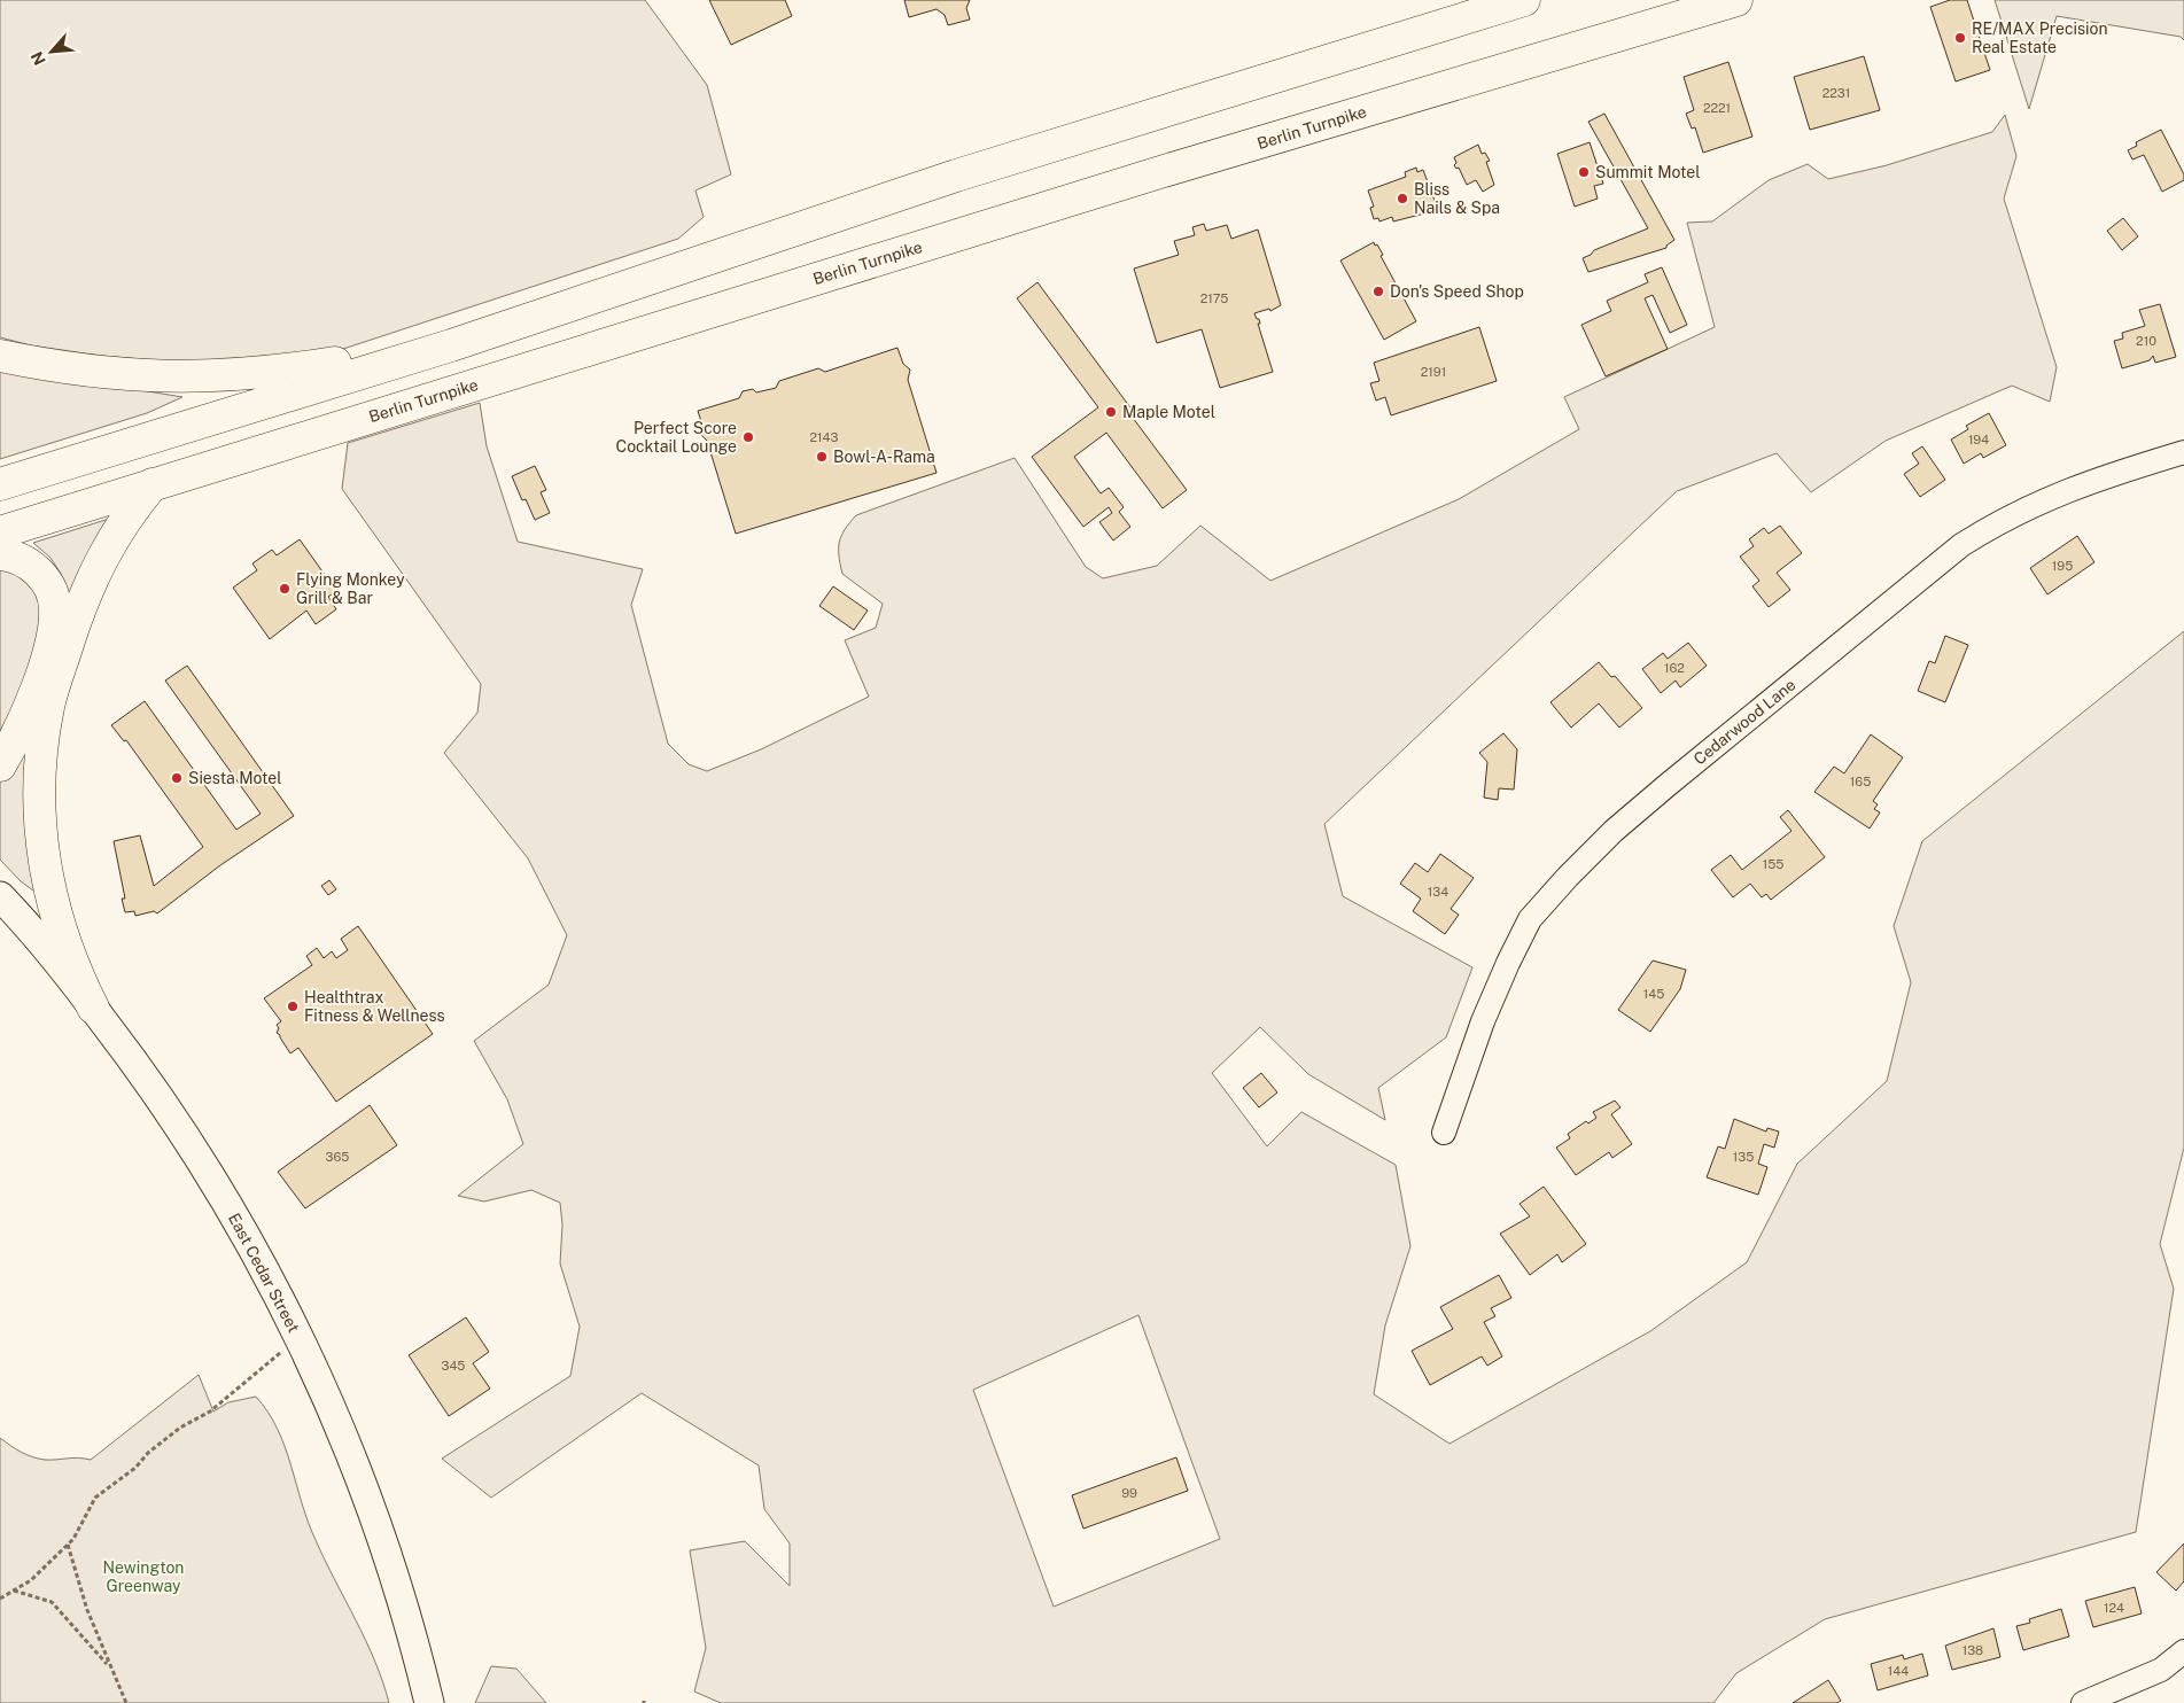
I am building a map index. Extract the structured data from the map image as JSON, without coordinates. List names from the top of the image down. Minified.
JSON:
{"streets":{"highway":["Berlin Turnpike"],"main road":["East Cedar Street"],"street":["Cedarwood Lane"]},"parks":["Newington Greenway"],"places":["RE/MAX Precision Real Estate","Summit Motel","Bliss Nails & Spa","Don's Speed Shop","Maple Motel","Perfect Score Cocktail Lounge","Bowl-A-Rama","Flying Monkey Grill & Bar","Siesta Motel","Healthtrax Fitness & Wellness"],"house_numbers":["2231","2221","2175","210","2191","2143","194","195","162","165","155","134","145","365","135","345","99","124","138","144"],"north":"bottom left"}
